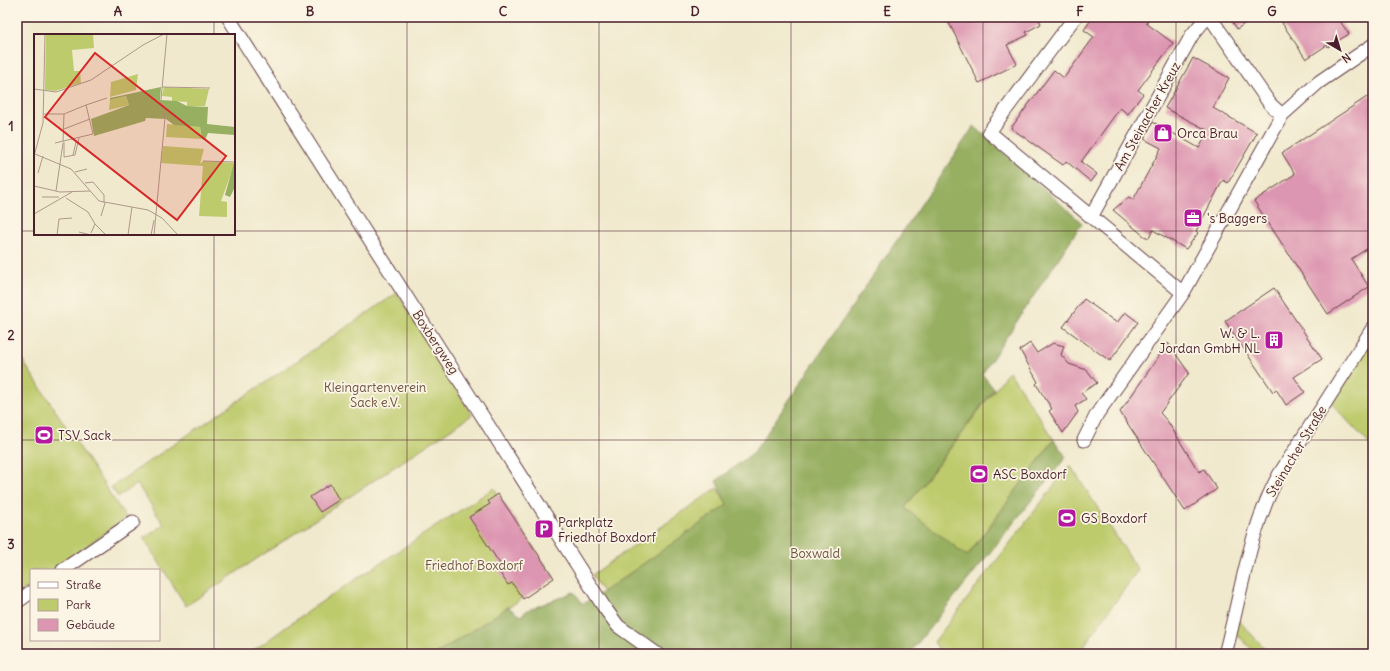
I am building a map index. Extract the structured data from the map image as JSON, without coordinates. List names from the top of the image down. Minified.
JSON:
{"streets":{"street":["Am Steinacher Kreuz","Boxbergweg","Steinacher Straße"]},"parks":["Kleingartenverein Sack e.V.","Boxwald","Friedhof Boxdorf"],"places":{"shop":["Orca Brau"],"office":["'s Baggers"],"building":["W. & L. Jordan GmbH NL"],"sports":["TSV Sack","ASC Boxdorf","GS Boxdorf"],"parking":["Parkplatz Friedhof Boxdorf"]},"legend":["Straße","Park","Gebäude"],"north":"bottom right","grid":{"columns":["A","B","C","D","E","F","G"],"rows":["1","2","3"]}}
